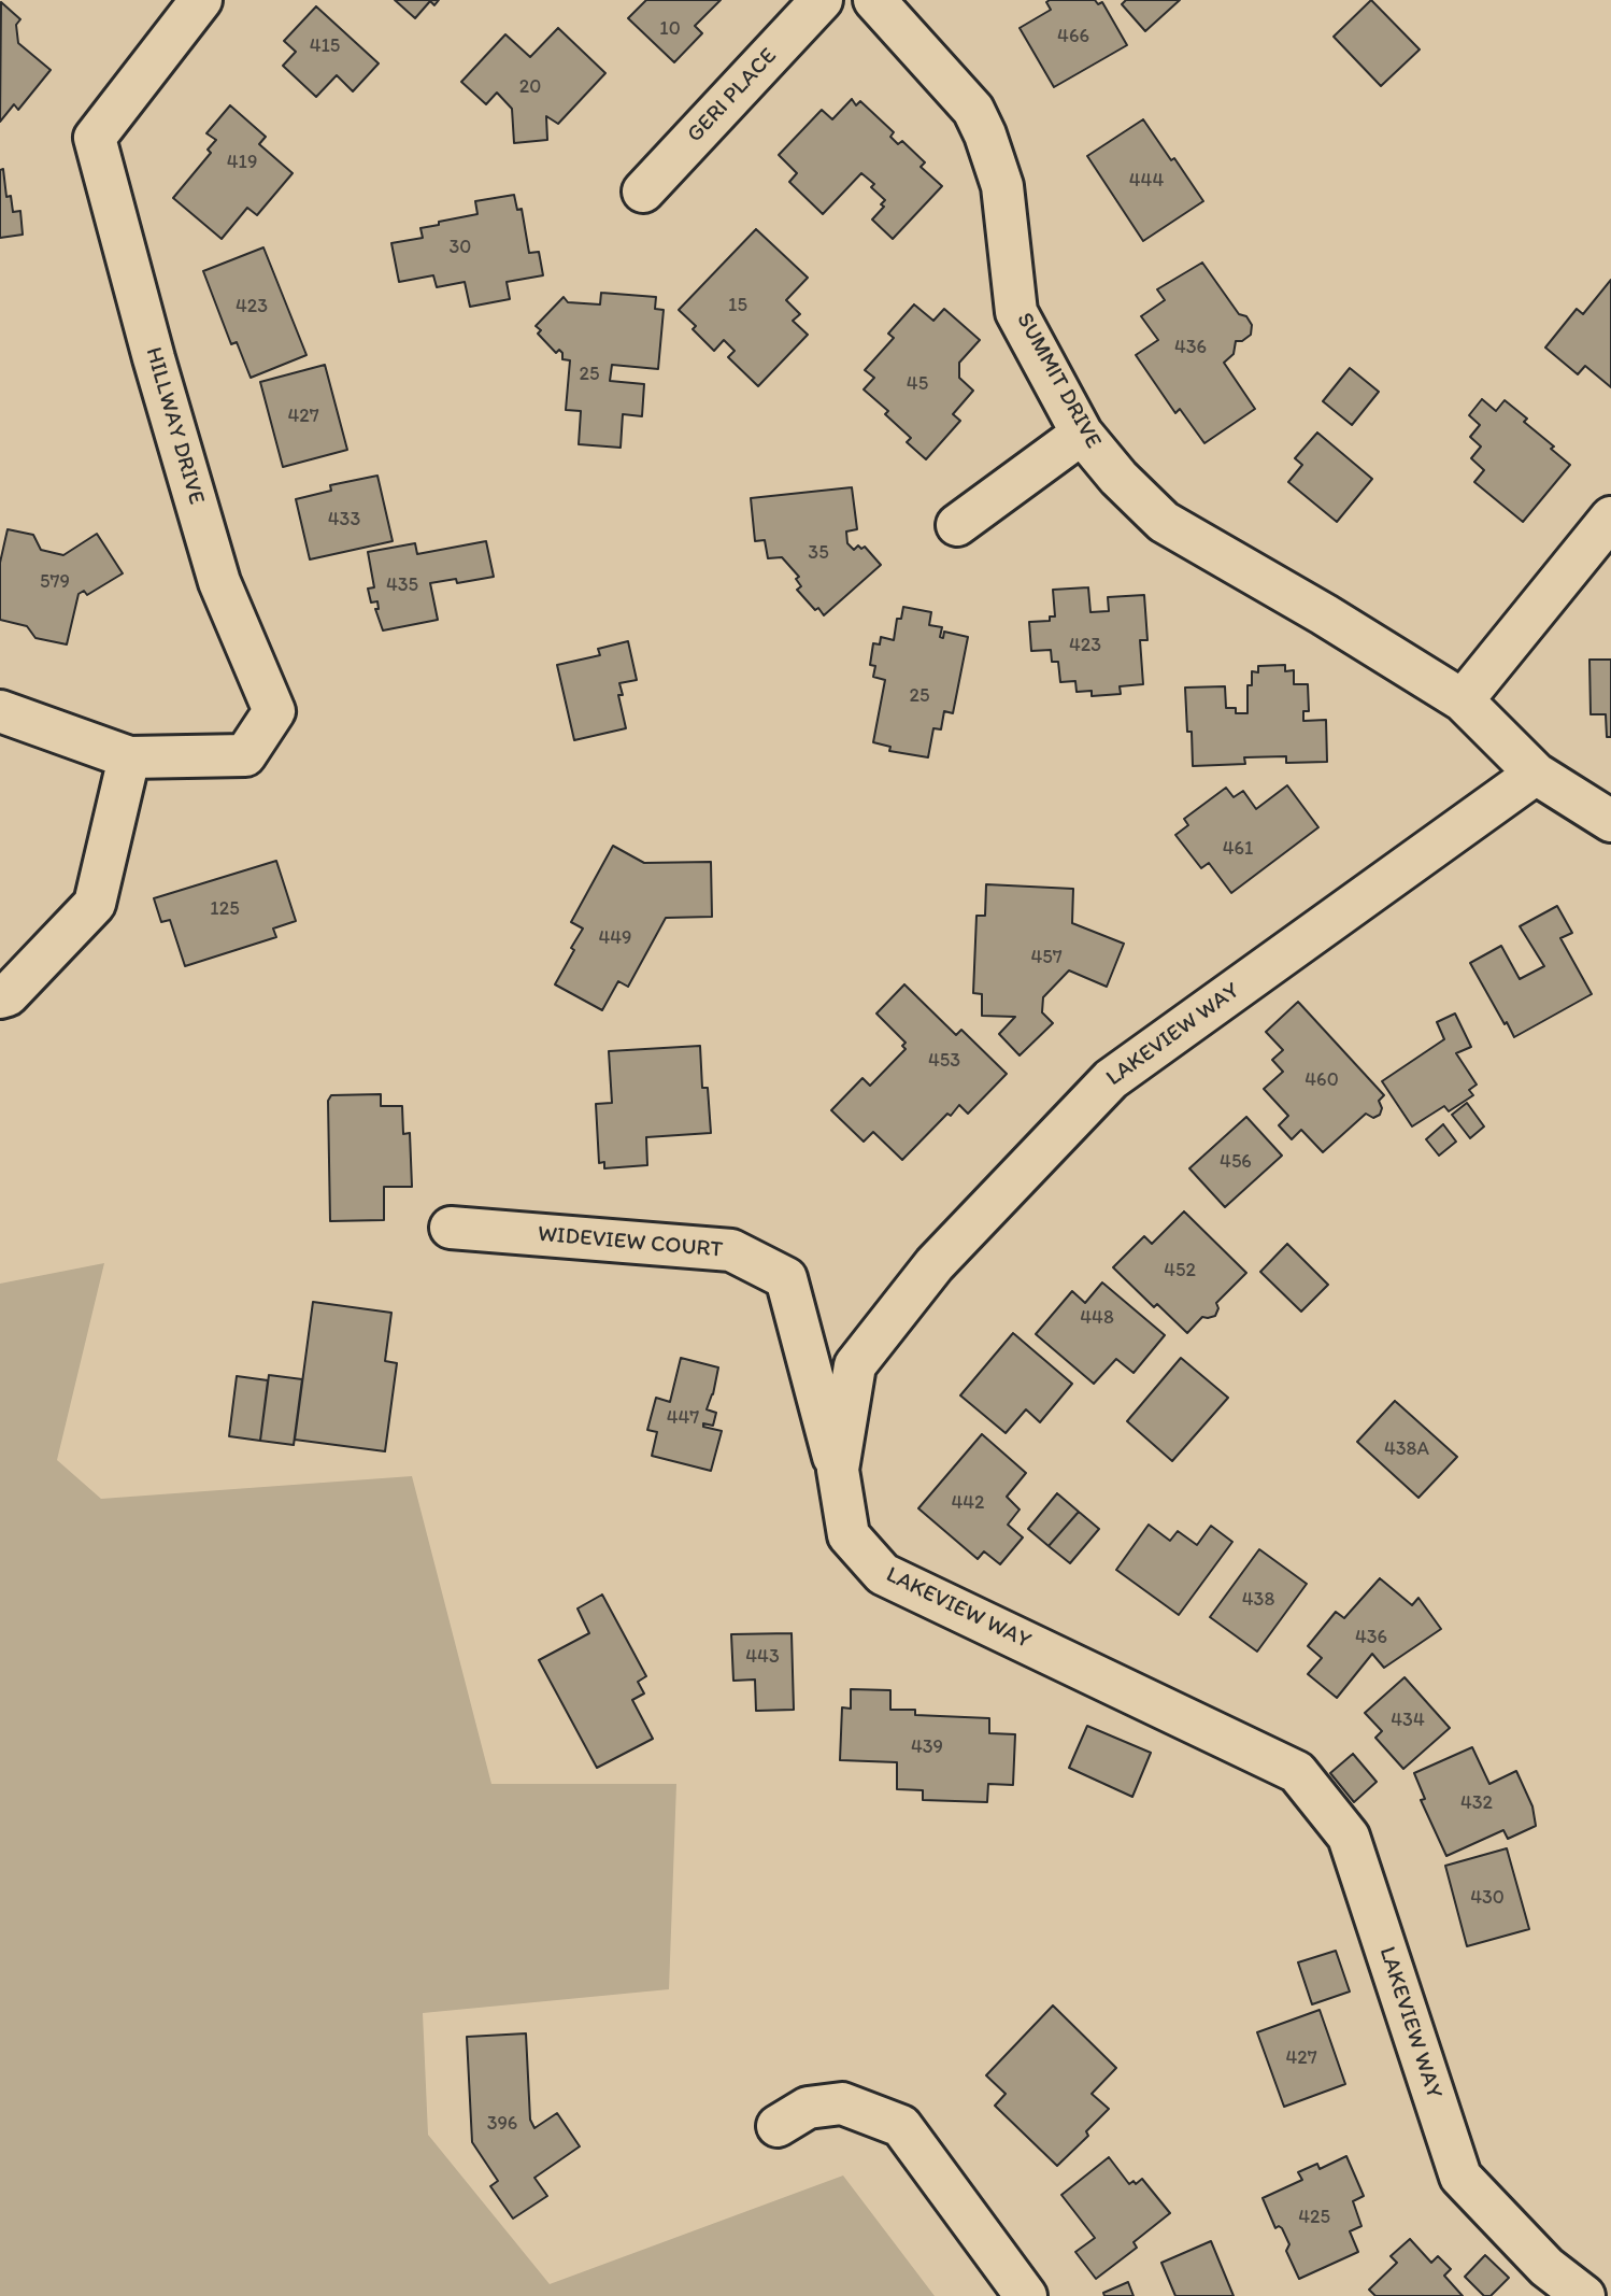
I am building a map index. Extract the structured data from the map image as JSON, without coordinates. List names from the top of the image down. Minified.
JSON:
{"streets":{"street":["GERI PLACE","SUMMIT DRIVE","HILLWAY DRIVE","LAKEVIEW WAY","WIDEVIEW COURT"]},"crossings":[["SUMMIT DRIVE","LAKEVIEW WAY"],["LAKEVIEW WAY","WIDEVIEW COURT"]],"house_numbers":["10","466","415","20","419","444","30","15","423","436","25","45","427","433","35","579","435","423","25","461","125","449","457","453","460","456","452","448","447","438A","442","438","436","443","434","439","432","430","427","396","425"]}
